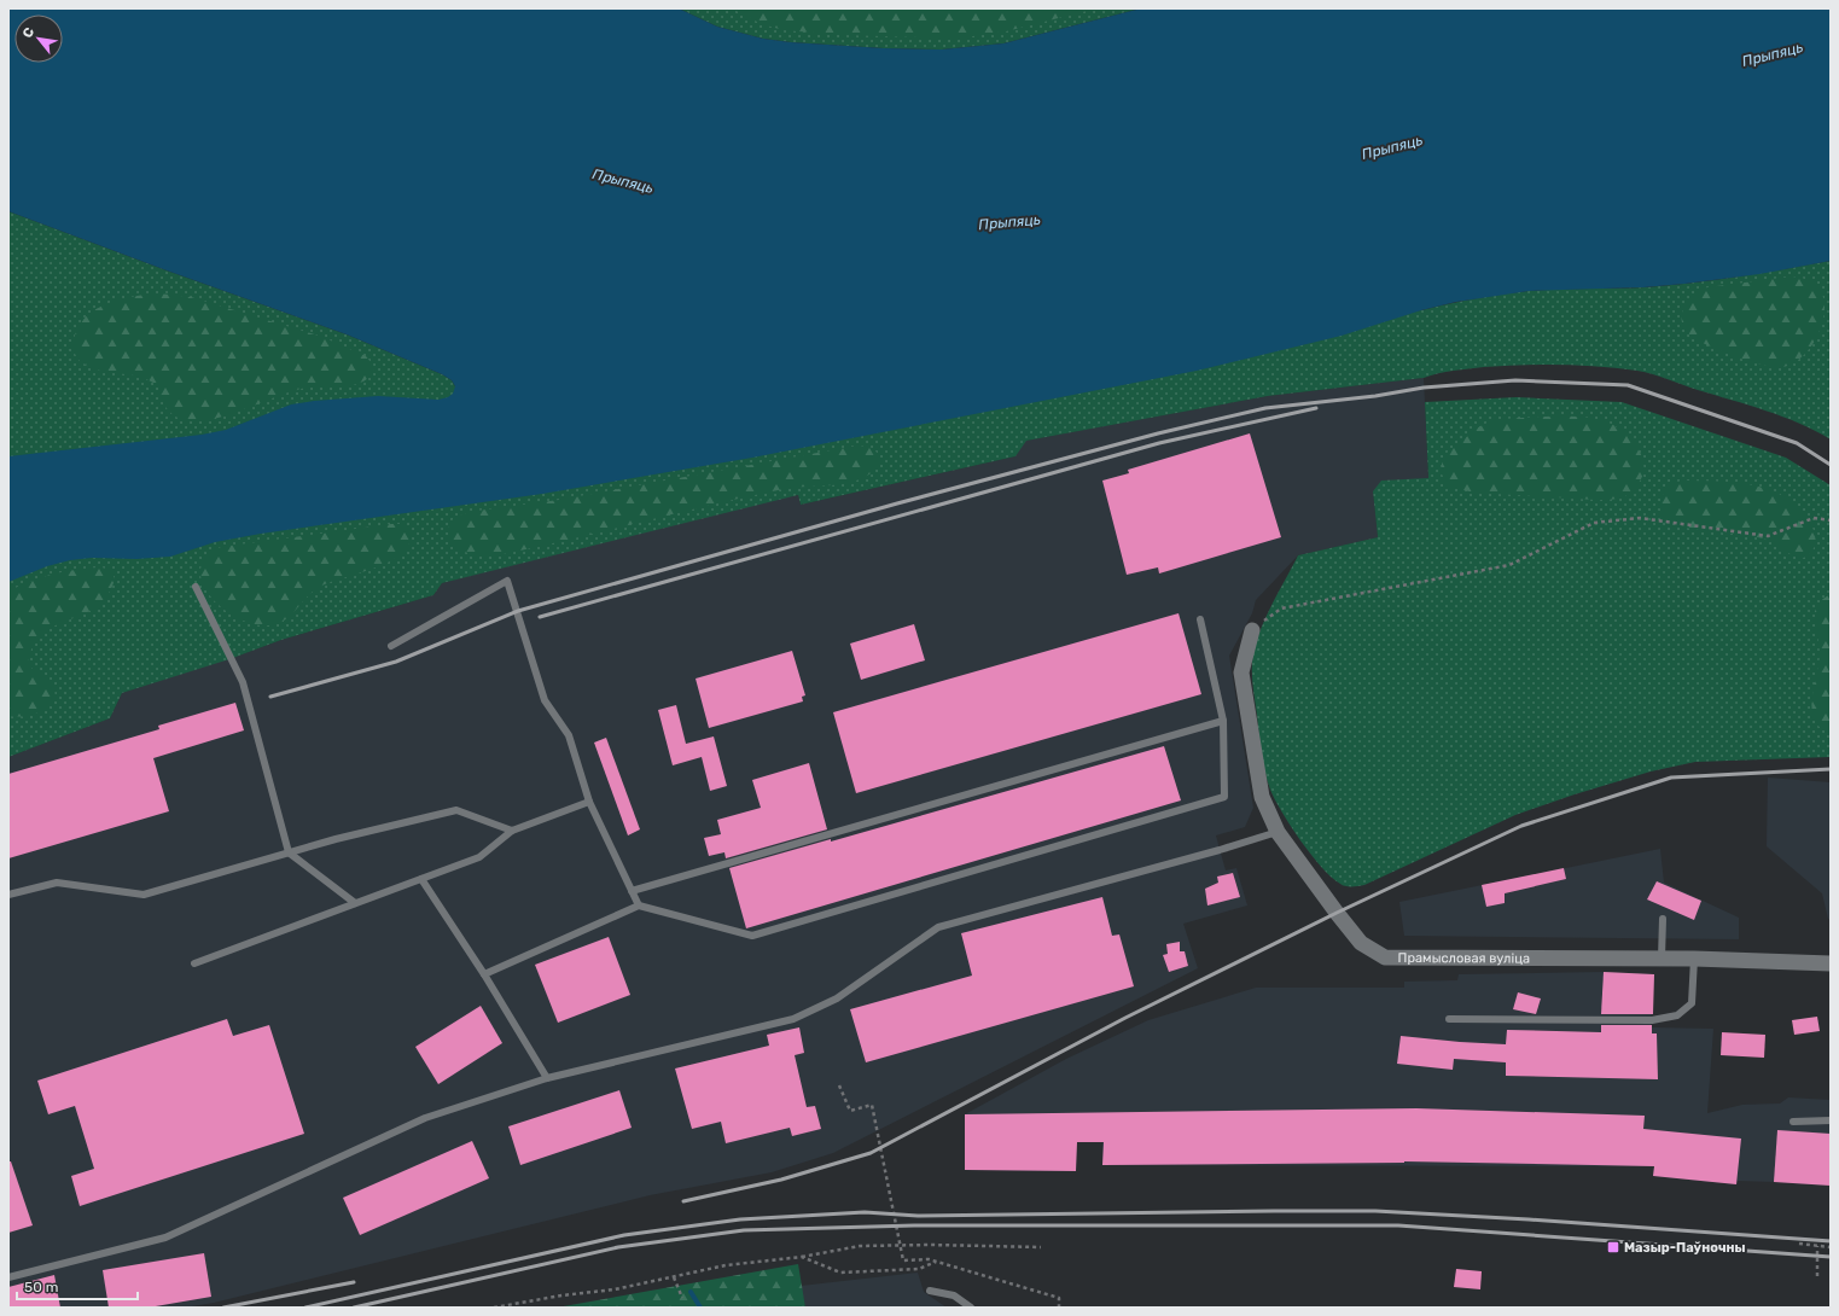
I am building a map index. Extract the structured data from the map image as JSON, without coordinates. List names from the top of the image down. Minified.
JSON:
{"streets":{"street":["Прамысловая вуліца"]},"water":["Прыпяць"],"places":{"transit":["Мазыр-Паўночны"]},"scale_bar":"50 m","north":"top left"}
